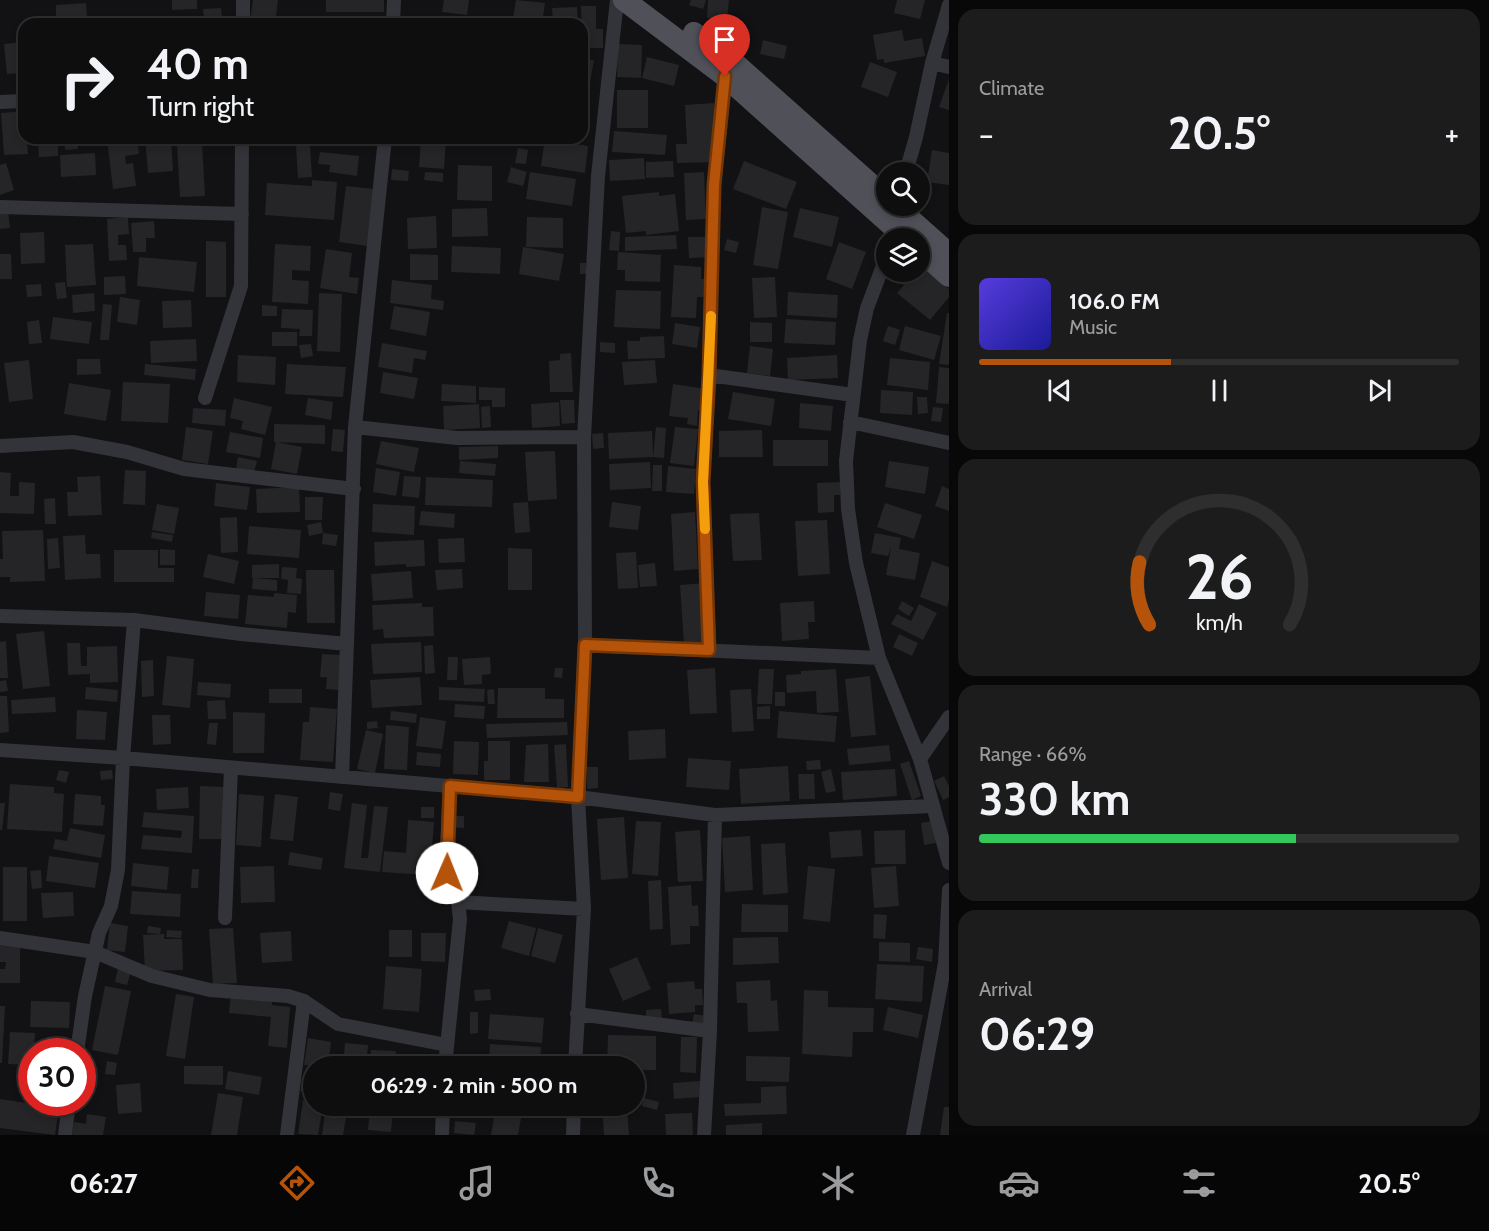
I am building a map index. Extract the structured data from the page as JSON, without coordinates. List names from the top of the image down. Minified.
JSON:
{"page":{"tile":["Climate",["Range · 66%","330 km"],["Arrival","06:29"]],"turn":["40 m","Turn right"],"heat":["−","20.5°","+"],"song":["106.0 FM","Music"],"limit":"30","trip":"06:29 · 2 min · 500 m","tabs":["06:27","20.5°"],"gauge":["26","km/h"]}}
